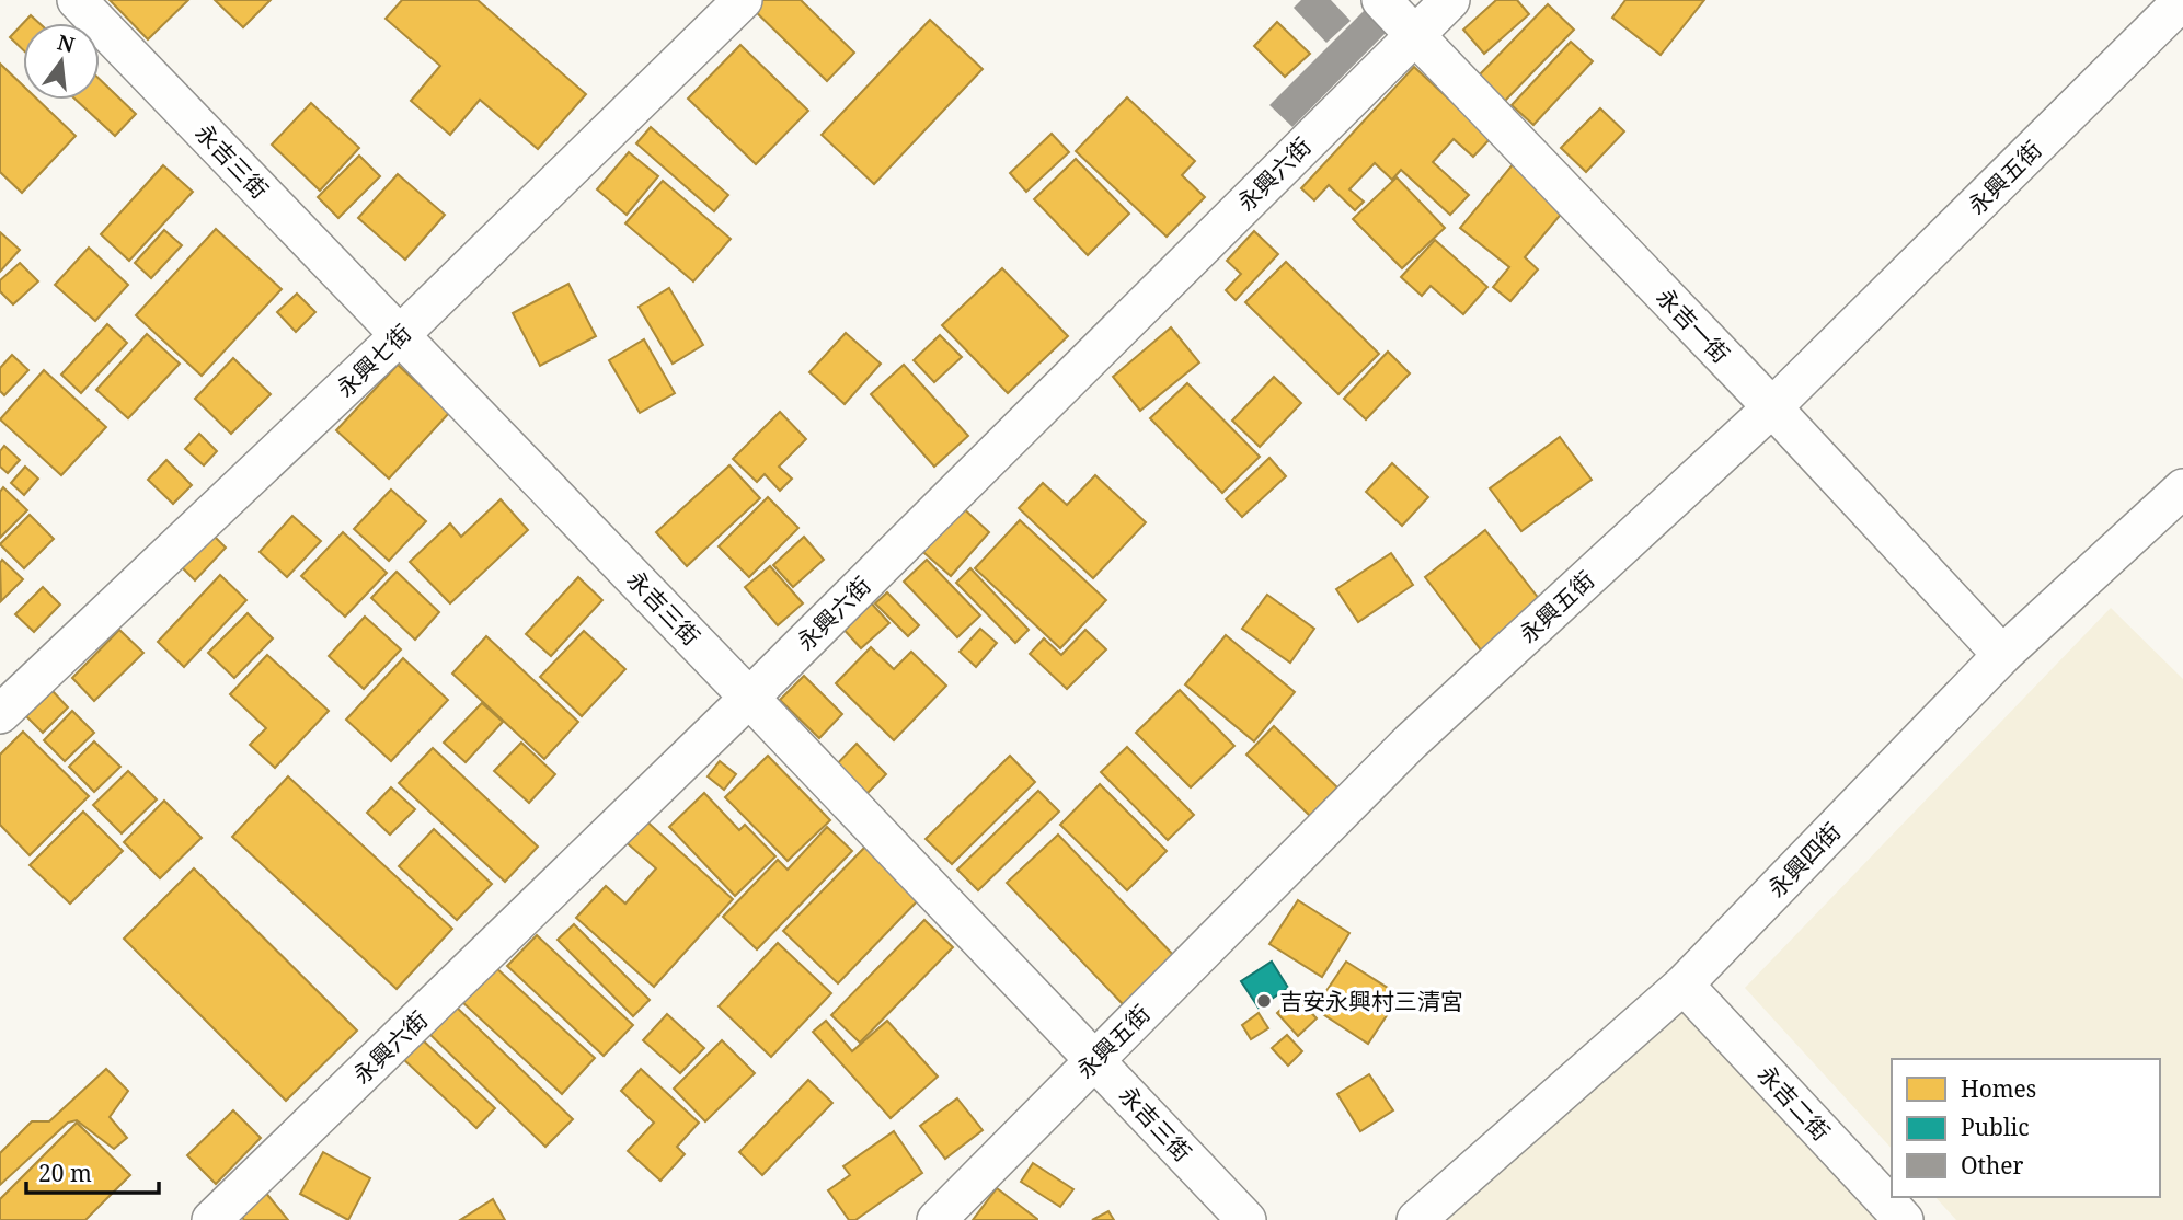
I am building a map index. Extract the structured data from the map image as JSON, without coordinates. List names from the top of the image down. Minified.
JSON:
{"streets":{"street":["永吉三街","永興六街","永興五街","永吉一街","永興七街","永興四街","永吉二街"]},"crossings":[["永吉三街","永興六街"],["永吉三街","永興五街"],["永吉三街","永興七街"],["永興六街","永吉一街"],["永興五街","永吉一街"],["永吉一街","永興四街"],["永興四街","永吉二街"]],"places":["吉安永興村三清宮"],"legend":["Homes","Public","Other"],"scale_bar":"20 m","north":"top"}
